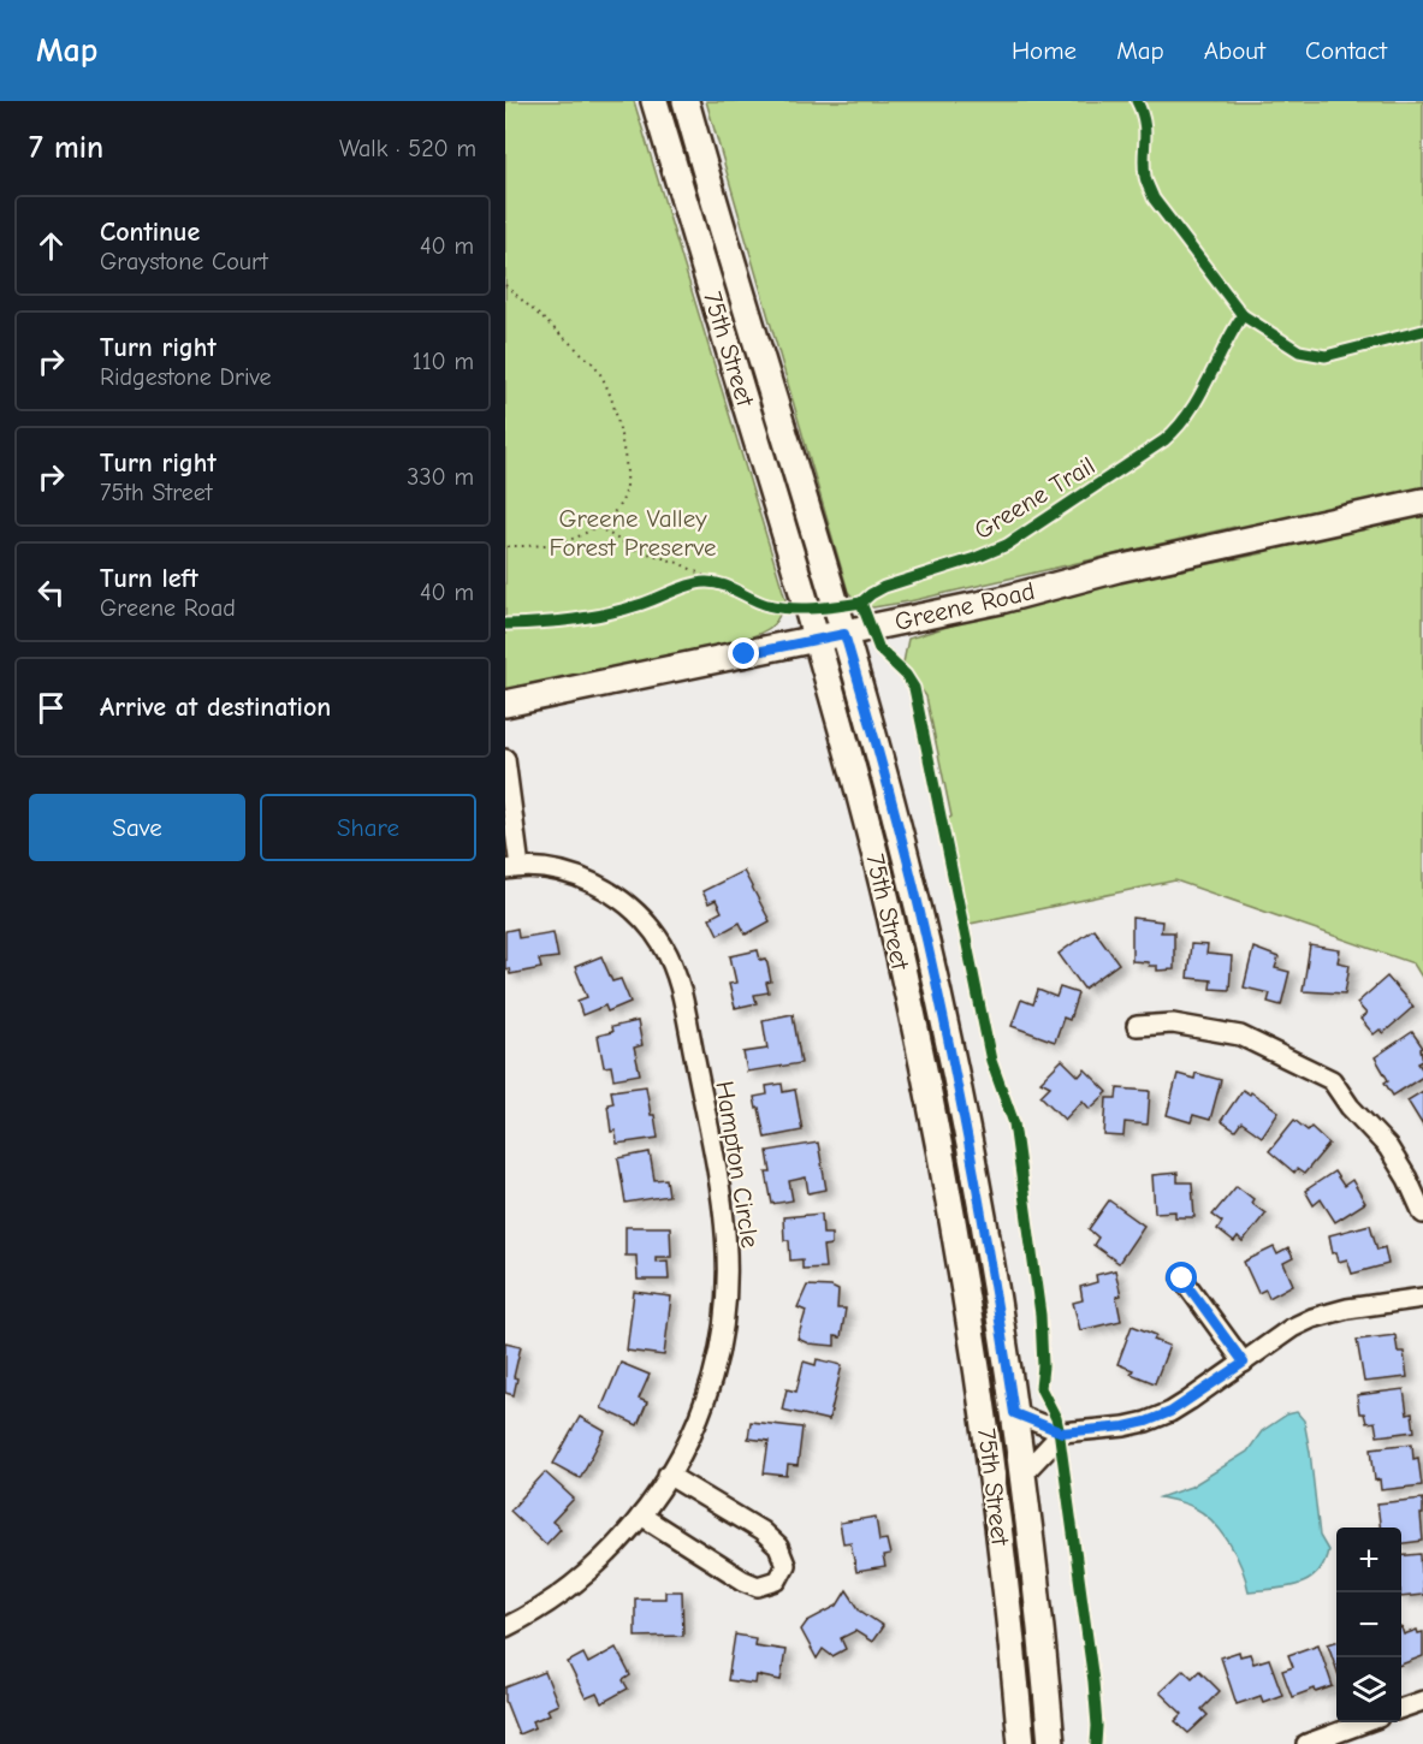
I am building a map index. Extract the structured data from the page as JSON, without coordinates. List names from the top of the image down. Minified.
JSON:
{"streets":{"main road":["75th Street","Greene Road"],"street":["Hampton Circle"],"cycle path":["Greene Trail"]},"crossings":[["75th Street","Greene Road"]],"parks":["Greene Valley Forest Preserve"],"page":{"header":"Map","nav":["Home","Map","About","Contact"],"heading":["7 min","Walk · 520 m"],"list":[["Continue","Graystone Court","40 m"],["Turn right","Ridgestone Drive","110 m"],["Turn right","75th Street","330 m"],["Turn left","Greene Road","40 m"],"Arrive at destination"],"buttons":["Save","Share"],"map_buttons":["+","−"]}}
